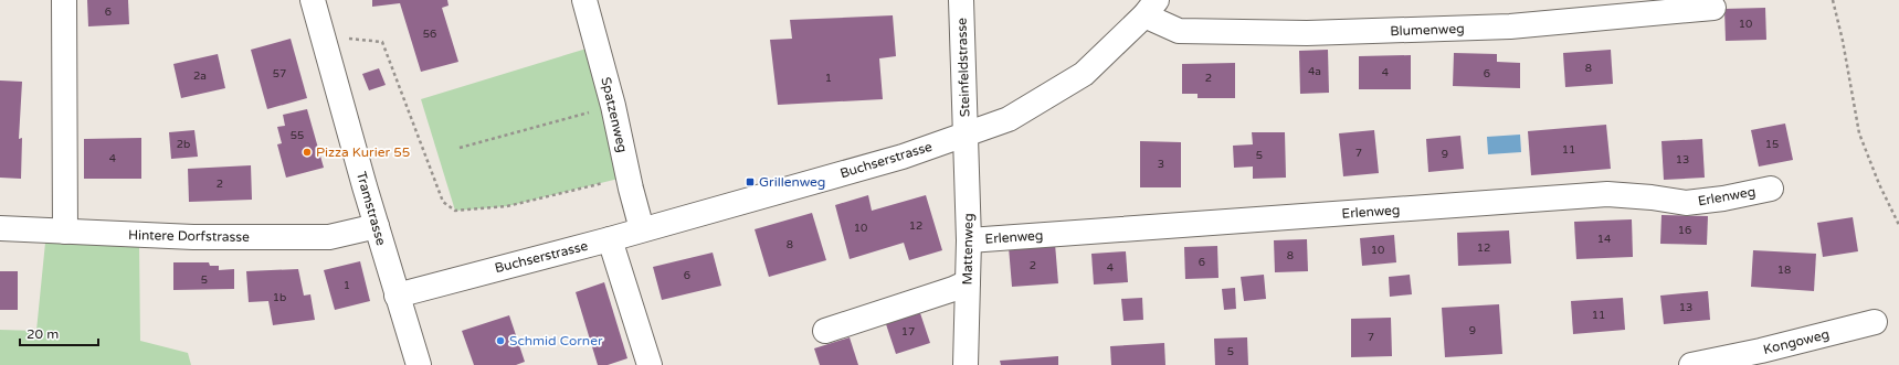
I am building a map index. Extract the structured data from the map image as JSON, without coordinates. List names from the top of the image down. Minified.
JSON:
{"streets":{"street":["Blumenweg","Steinfeldstrasse","Spatzenweg","Buchserstrasse","Erlenweg","Tramstrasse","Hintere Dorfstrasse","Mattenweg","Kongoweg"]},"crossings":[["Blumenweg","Buchserstrasse"],["Steinfeldstrasse","Buchserstrasse"],["Steinfeldstrasse","Mattenweg"],["Spatzenweg","Buchserstrasse"],["Buchserstrasse","Tramstrasse"],["Buchserstrasse","Mattenweg"],["Erlenweg","Mattenweg"],["Tramstrasse","Hintere Dorfstrasse"]],"places":{"other":["Pizza Kurier 55","Schmid Corner"],"transit":["Grillenweg"]},"house_numbers":["6","10","56","8","4a","4","57","6","2a","1","2","55","2b","15","11","7","9","5","4","13","3","2","12","10","16","14","8","12","10","8","6","2","4","18","6","5","1","1b","13","11","9","17","7","5"],"scale_bar":"20 m"}
